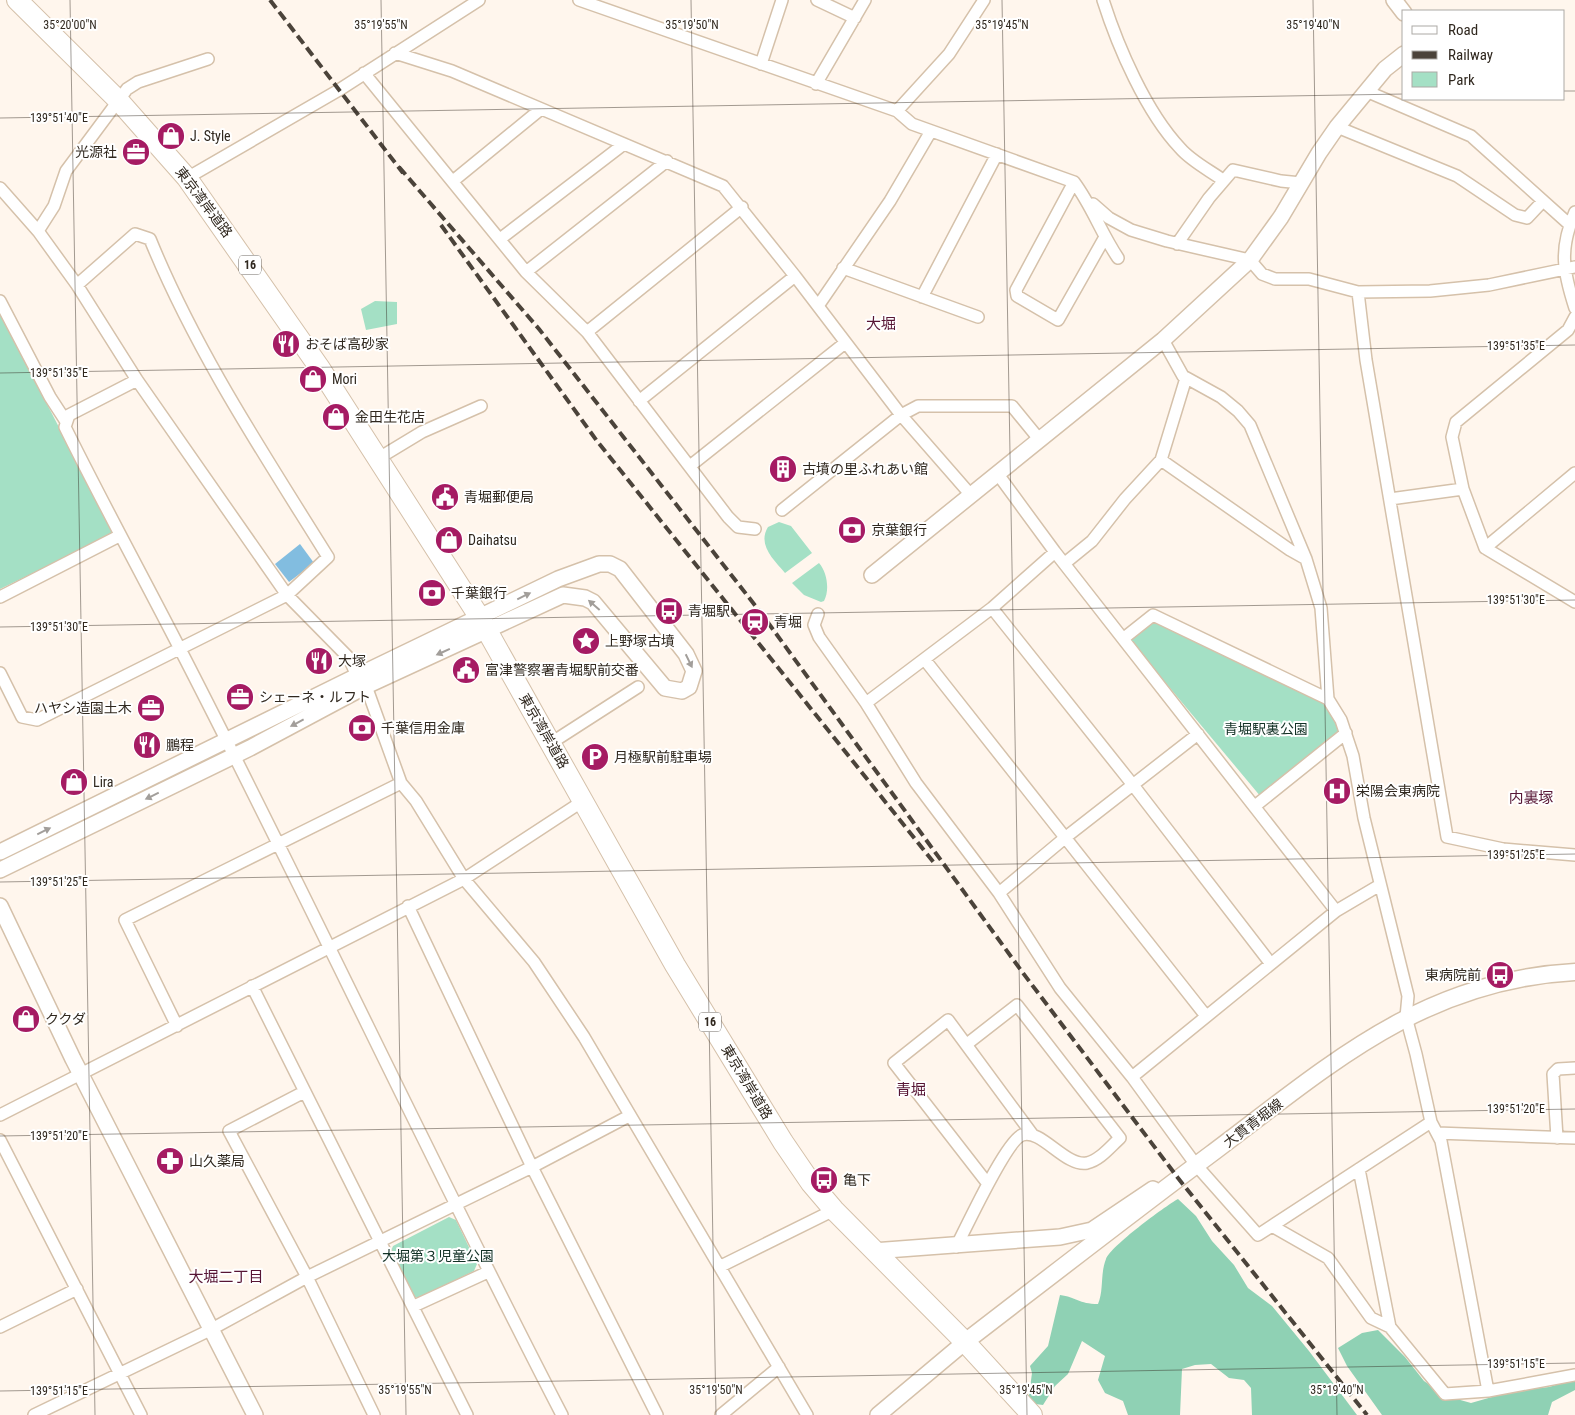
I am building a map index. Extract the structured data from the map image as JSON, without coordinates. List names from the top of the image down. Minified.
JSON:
{"streets":{"highway":["東京湾岸道路","16"],"main road":["大貫青堀線"]},"crossings":[["東京湾岸道路","大貫青堀線"]],"districts":["大堀","内裏塚","青堀","大堀二丁目"],"parks":["青堀駅裏公園","大堀第３児童公園"],"places":{"shop":["J. Style","Mori","金田生花店","Daihatsu","Lira","ククダ"],"office":["光源社","シェーネ・ルフト","ハヤシ造園土木"],"restaurant":["おそば高砂家","大塚","鵬程"],"building":["古墳の里ふれあい館"],"public building":["青堀郵便局","富津警察署青堀駅前交番"],"bank":["京葉銀行","千葉銀行","千葉信用金庫"],"bus stop":["青堀駅","東病院前","亀下"],"station":["青堀"],"place":["上野塚古墳"],"parking":["月極駅前駐車場"],"hospital":["栄陽会東病院"],"pharmacy":["山久薬局"]},"legend":["Road","Railway","Park"],"coordinates":["35°20'00\"N","35°19'55\"N","35°19'50\"N","35°19'45\"N","35°19'40\"N","139°51'40\"E","139°51'35\"E","139°51'30\"E","139°51'25\"E","139°51'20\"E","139°51'15\"E"]}
